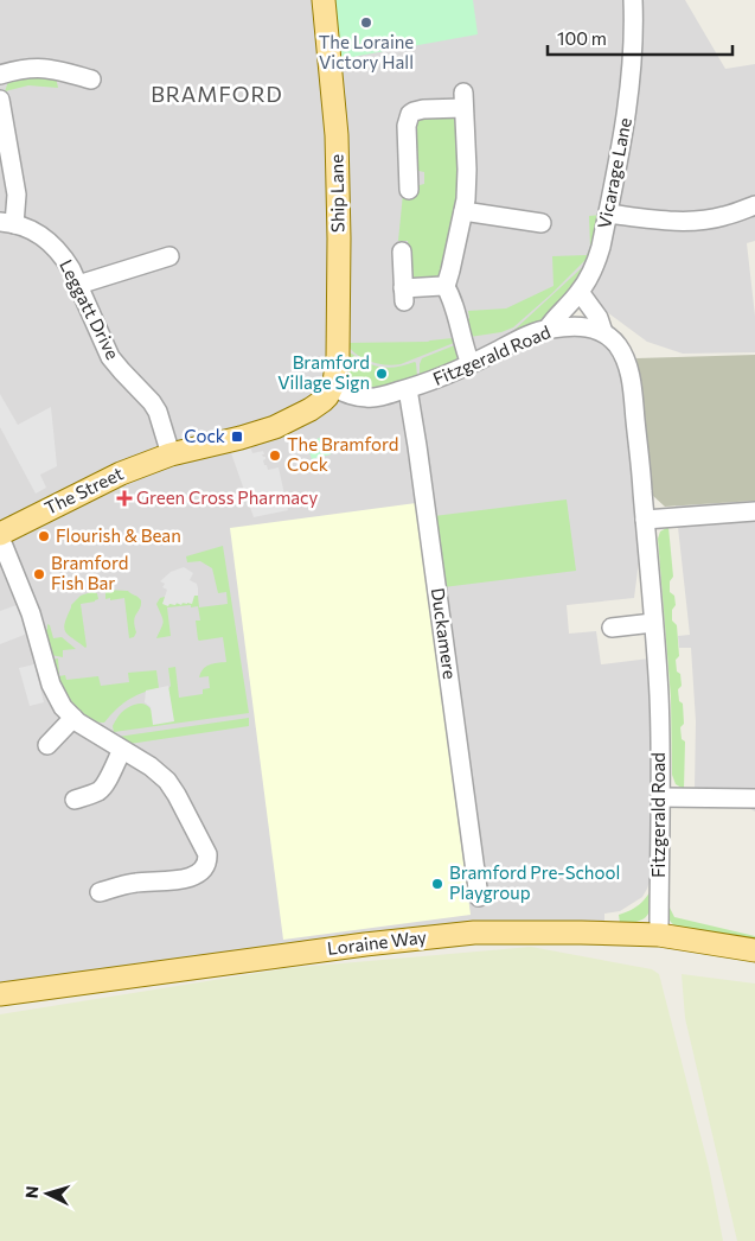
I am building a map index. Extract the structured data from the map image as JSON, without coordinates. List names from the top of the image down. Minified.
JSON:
{"streets":{"main road":["Ship Lane","The Street","Loraine Way"],"street":["Vicarage Lane","Leggatt Drive","Fitzgerald Road","Duckamere"]},"crossings":[["Vicarage Lane","Fitzgerald Road"],["Ship Lane","Fitzgerald Road"],["Leggatt Drive","The Street"],["Fitzgerald Road","Duckamere"],["Fitzgerald Road","Loraine Way"]],"districts":["BRAMFORD"],"places":{"other":["The Loraine Victory Hall","Bramford Village Sign","The Bramford Cock","Flourish & Bean","Bramford Fish Bar","Bramford Pre-School Playgroup"],"transit":["Cock"],"health":["Green Cross Pharmacy"]},"scale_bar":"100 m","north":"left"}
